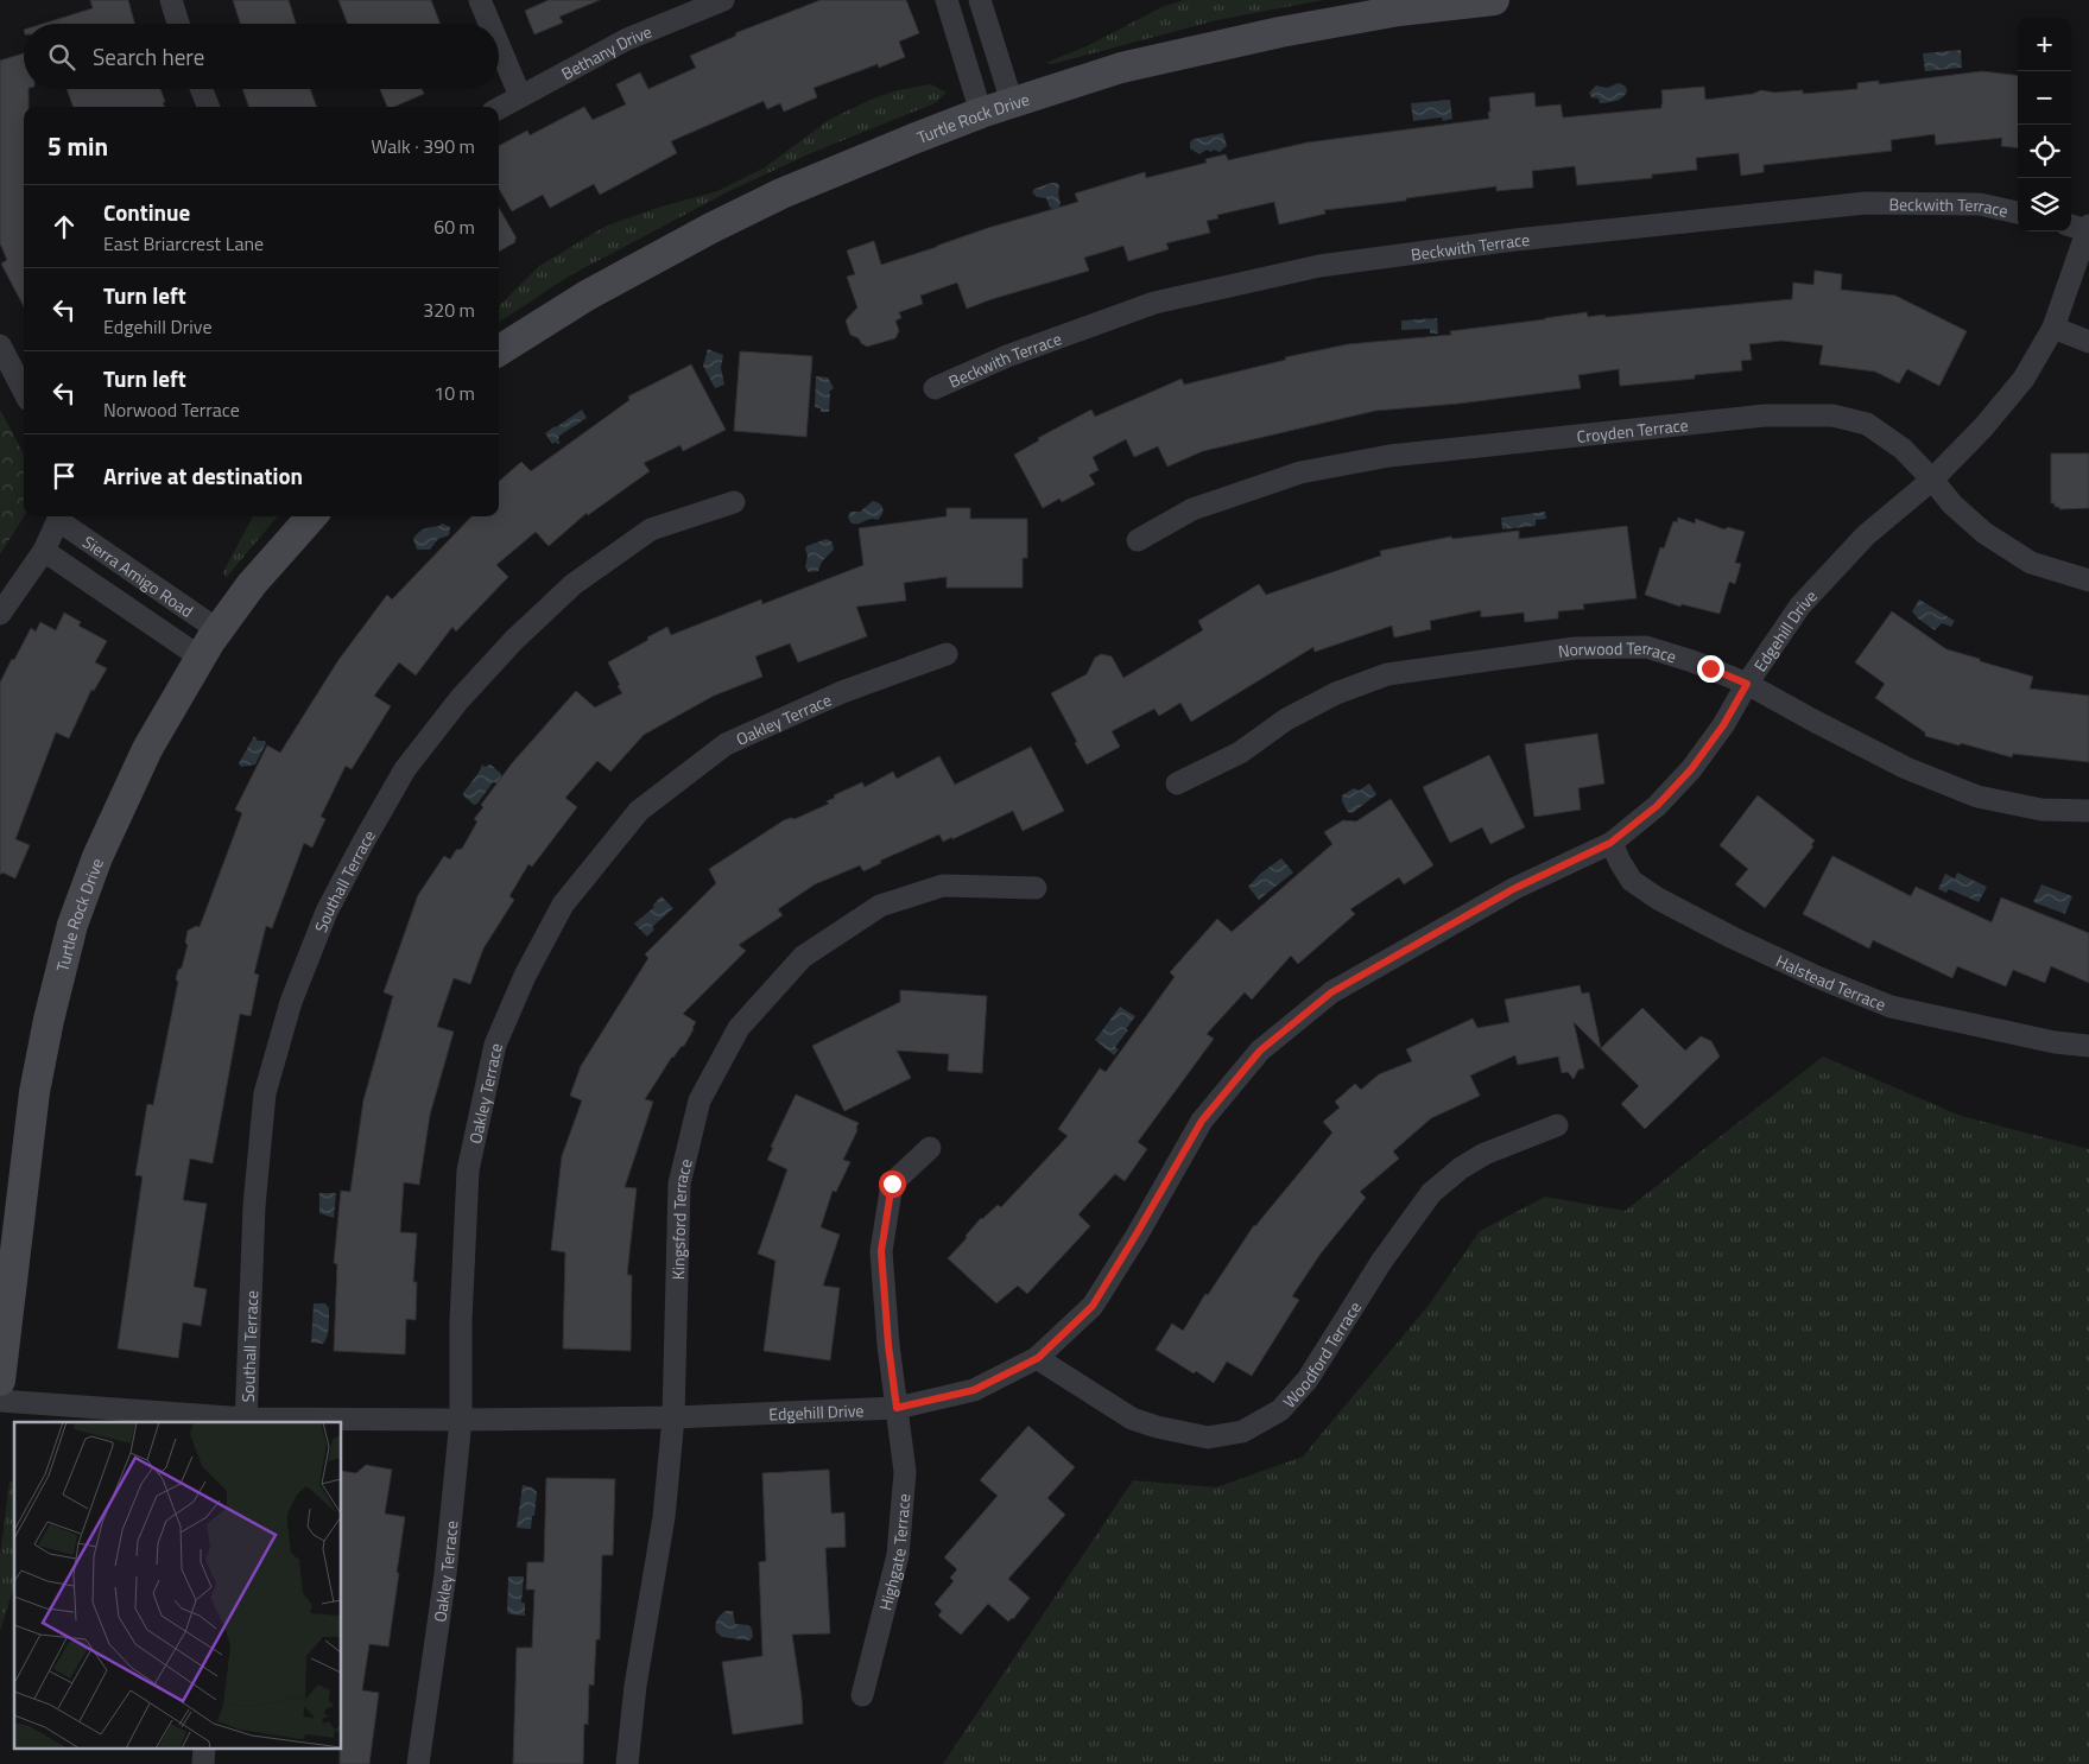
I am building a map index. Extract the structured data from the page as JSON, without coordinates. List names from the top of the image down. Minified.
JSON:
{"streets":{"street":["Bethany Drive","Turtle Rock Drive","Beckwith Terrace","Croyden Terrace","Sierra Amigo Road","Edgehill Drive","Norwood Terrace","Oakley Terrace","Southall Terrace","Halstead Terrace","Kingsford Terrace","Woodford Terrace","Highgate Terrace"]},"crossings":[["Turtle Rock Drive","Sierra Amigo Road"],["Croyden Terrace","Edgehill Drive"],["Edgehill Drive","Norwood Terrace"],["Edgehill Drive","Oakley Terrace"],["Edgehill Drive","Southall Terrace"],["Edgehill Drive","Halstead Terrace"],["Edgehill Drive","Kingsford Terrace"],["Edgehill Drive","Woodford Terrace"],["Edgehill Drive","Highgate Terrace"]],"page":{"map_buttons":["+","−"],"search":"Search here","heading":["5 min","Walk · 390 m"],"list":[["Continue","East Briarcrest Lane","60 m"],["Turn left","Edgehill Drive","320 m"],["Turn left","Norwood Terrace","10 m"],"Arrive at destination"]}}
